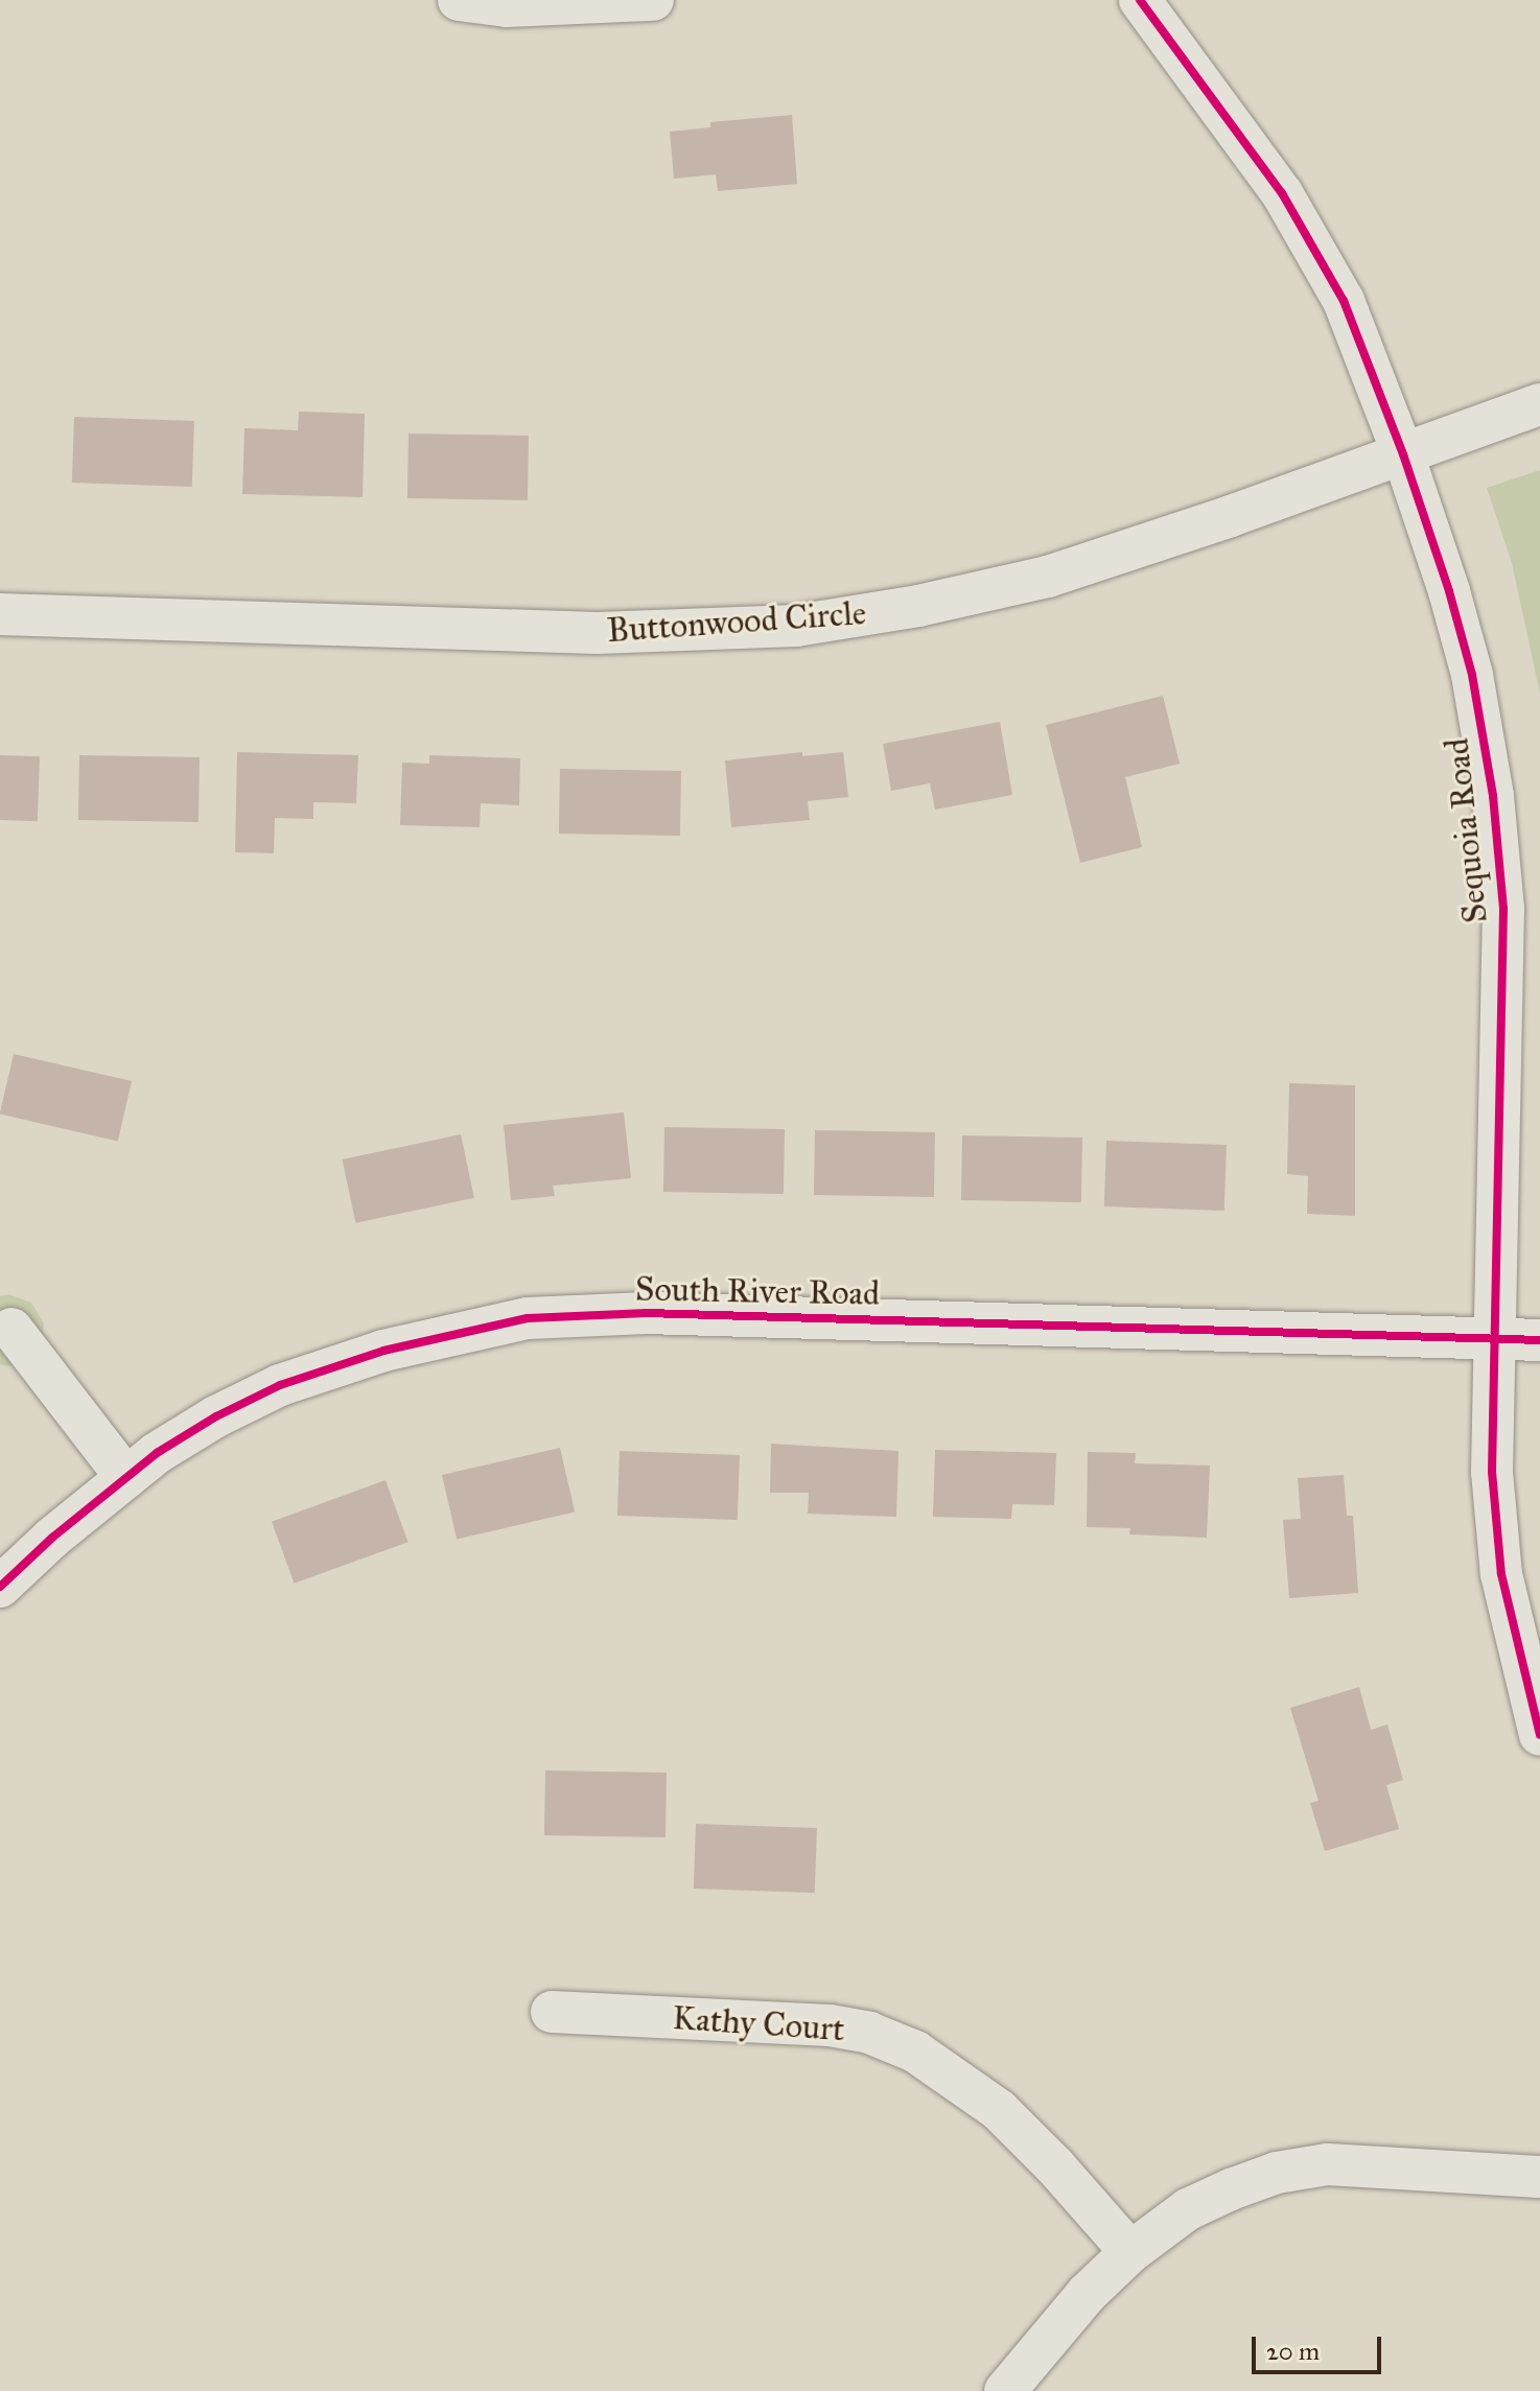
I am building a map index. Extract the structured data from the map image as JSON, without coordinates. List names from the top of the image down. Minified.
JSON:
{"streets":{"street":["Buttonwood Circle","Sequoia Road","South River Road","Kathy Court"]},"crossings":[["Buttonwood Circle","Sequoia Road"],["Sequoia Road","South River Road"]],"scale_bar":"20 m"}
